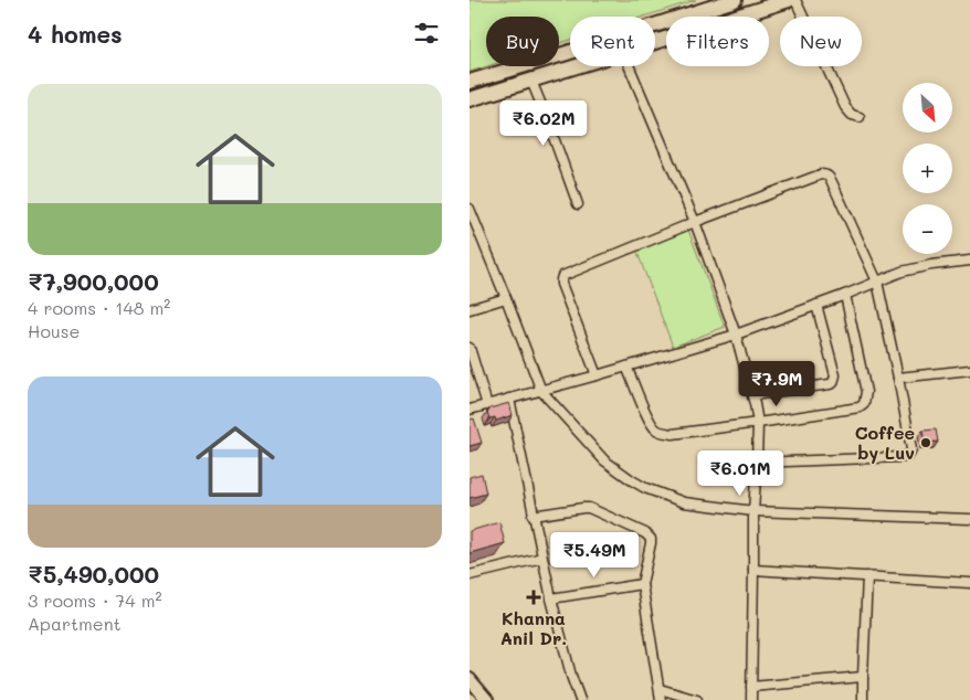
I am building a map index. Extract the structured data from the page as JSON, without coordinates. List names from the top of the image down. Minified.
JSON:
{"places":{"other":["Coffee by Luv"],"health":["Khanna Anil Dr."]},"north":"bottom right","page":{"heading":"4 homes","chip":["Buy","Rent","Filters","New"],"list":[{"name":"₹7,900,000","note":"4 rooms · 148 m² · House"},{"name":"₹5,490,000","note":"3 rooms · 74 m² · Apartment"}],"map_buttons":["+","−"],"price":["₹6.02M","₹7.9M","₹6.01M","₹5.49M"]}}
